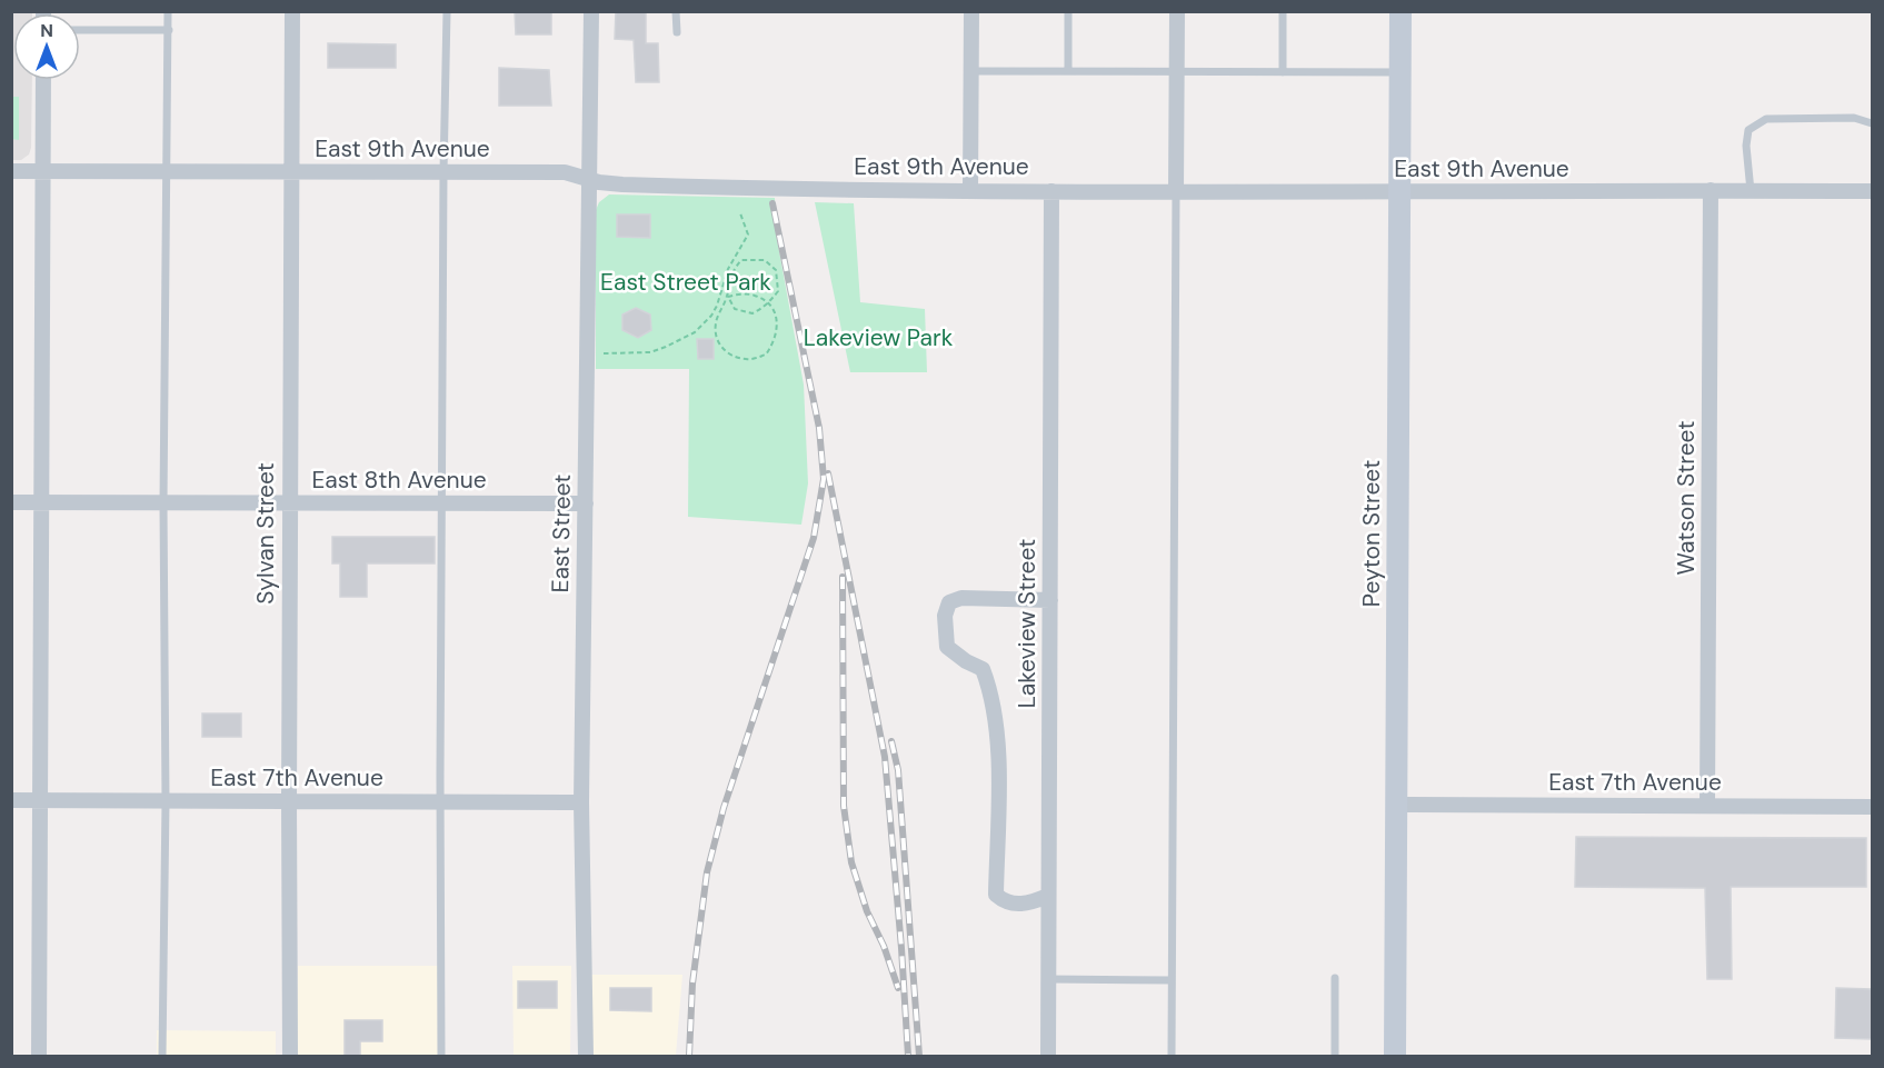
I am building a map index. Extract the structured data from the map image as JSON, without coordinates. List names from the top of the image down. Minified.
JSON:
{"streets":{"street":["East 9th Avenue","East 8th Avenue","Watson Street","Sylvan Street","East Street","Peyton Street","Lakeview Street","East 7th Avenue"]},"crossings":[["East 9th Avenue","Watson Street"],["East 9th Avenue","Sylvan Street"],["East 9th Avenue","East Street"],["East 9th Avenue","Peyton Street"],["East 9th Avenue","Lakeview Street"],["East 8th Avenue","Sylvan Street"],["East 8th Avenue","East Street"],["Watson Street","East 7th Avenue"],["Sylvan Street","East 7th Avenue"],["East Street","East 7th Avenue"],["Peyton Street","East 7th Avenue"]],"parks":["East Street Park","Lakeview Park"],"north":"top"}
